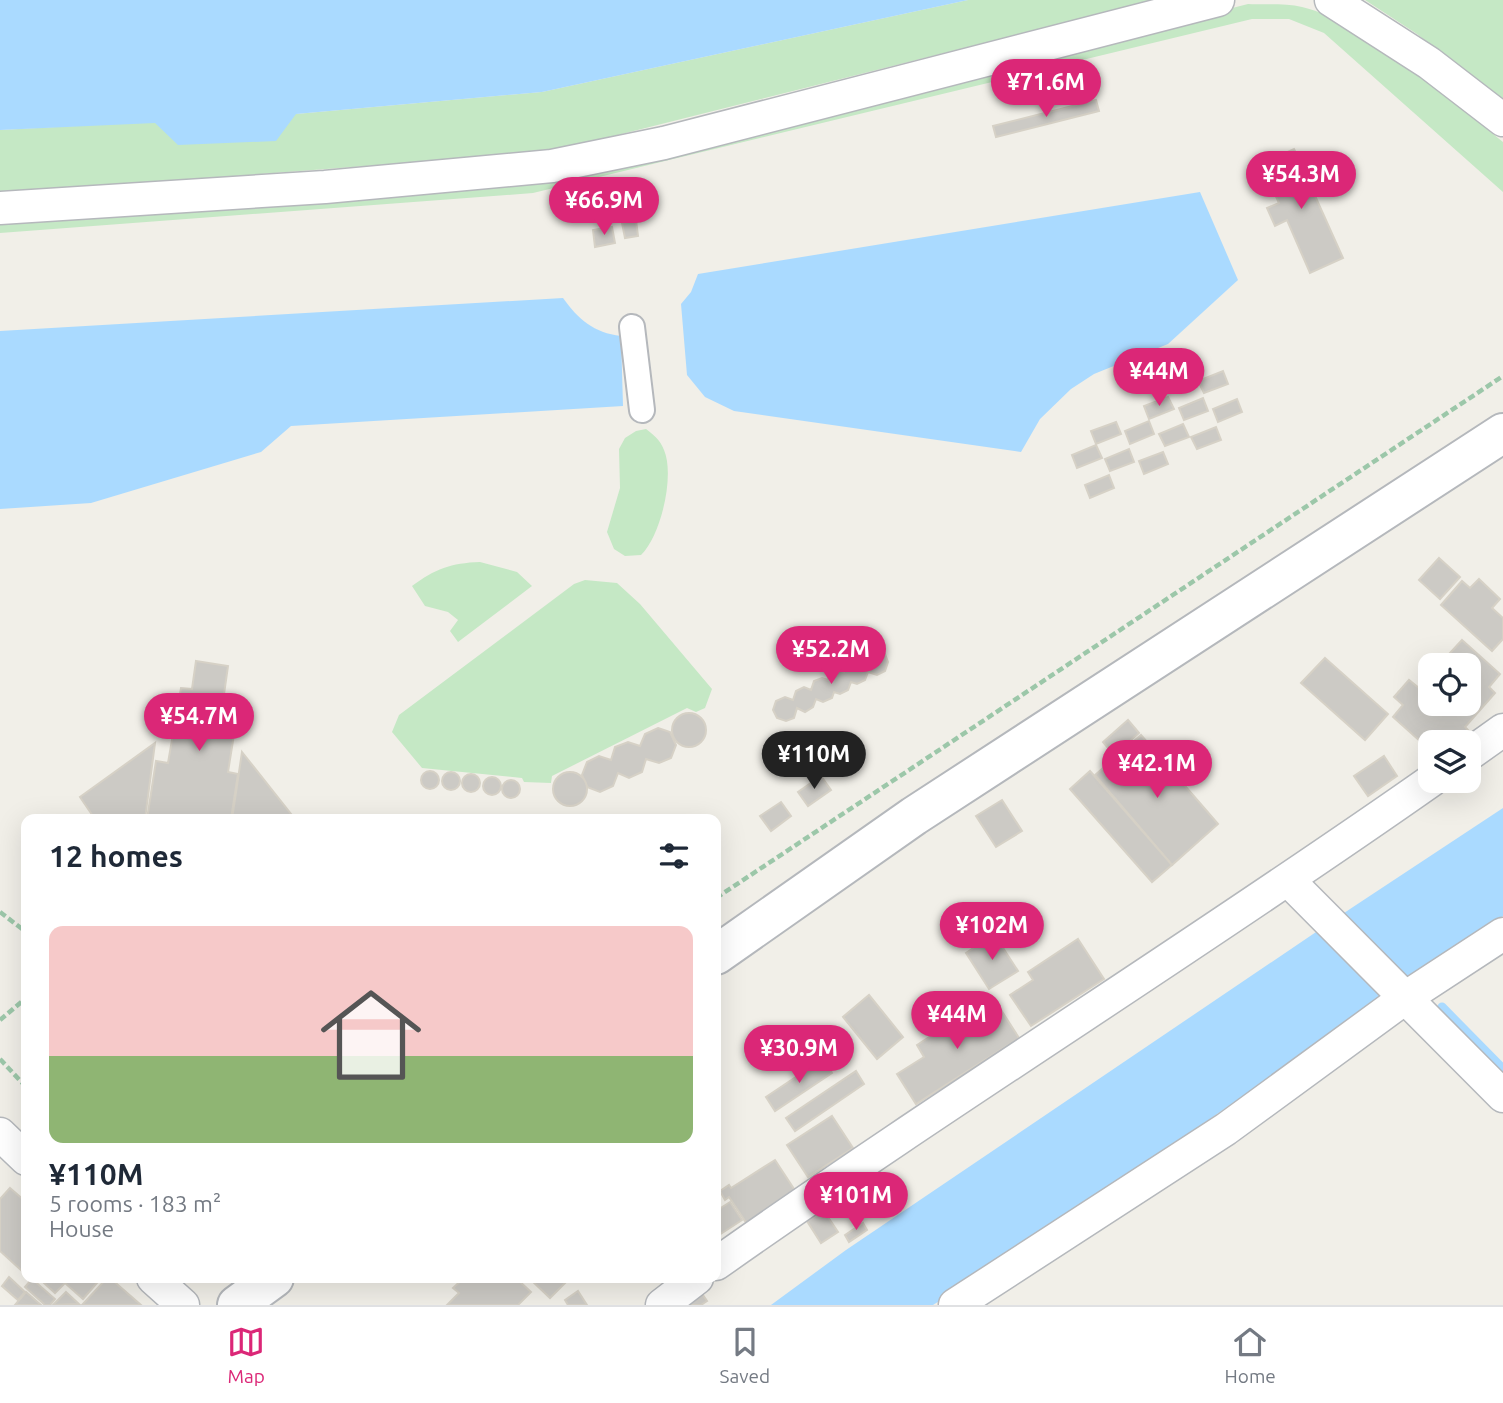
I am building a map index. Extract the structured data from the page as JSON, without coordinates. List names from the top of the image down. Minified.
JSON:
{"page":{"price":["¥71.6M","¥54.3M","¥66.9M","¥44M","¥52.2M","¥54.7M","¥110M","¥42.1M","¥102M","¥44M","¥30.9M","¥101M"],"heading":"12 homes","list":[{"name":"¥110M","note":"5 rooms · 183 m² · House"}],"tabs":["Map","Saved","Home"]}}
